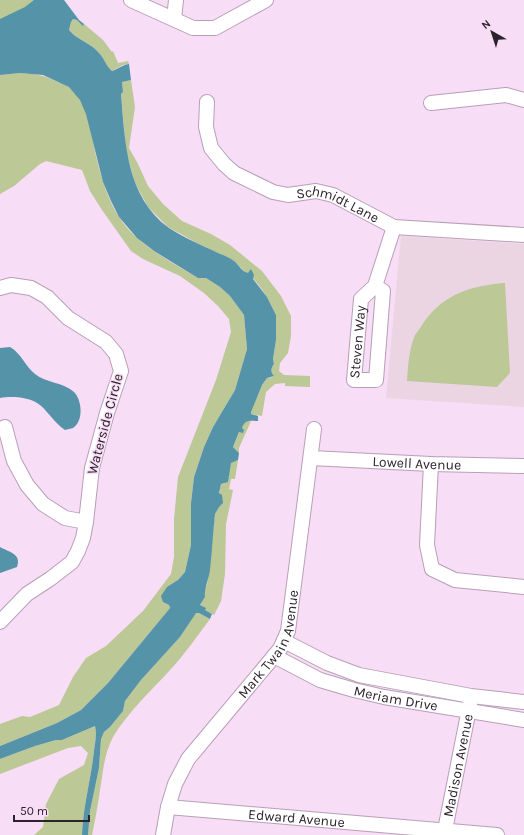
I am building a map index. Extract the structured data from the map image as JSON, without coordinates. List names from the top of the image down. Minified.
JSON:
{"streets":{"street":["Schmidt Lane","Steven Way","Waterside Circle","Lowell Avenue","Mark Twain Avenue","Meriam Drive","Madison Avenue","Edward Avenue"]},"crossings":[["Schmidt Lane","Steven Way"],["Lowell Avenue","Mark Twain Avenue"],["Mark Twain Avenue","Meriam Drive"],["Mark Twain Avenue","Edward Avenue"],["Meriam Drive","Madison Avenue"],["Madison Avenue","Edward Avenue"]],"scale_bar":"50 m","north":"top left"}
